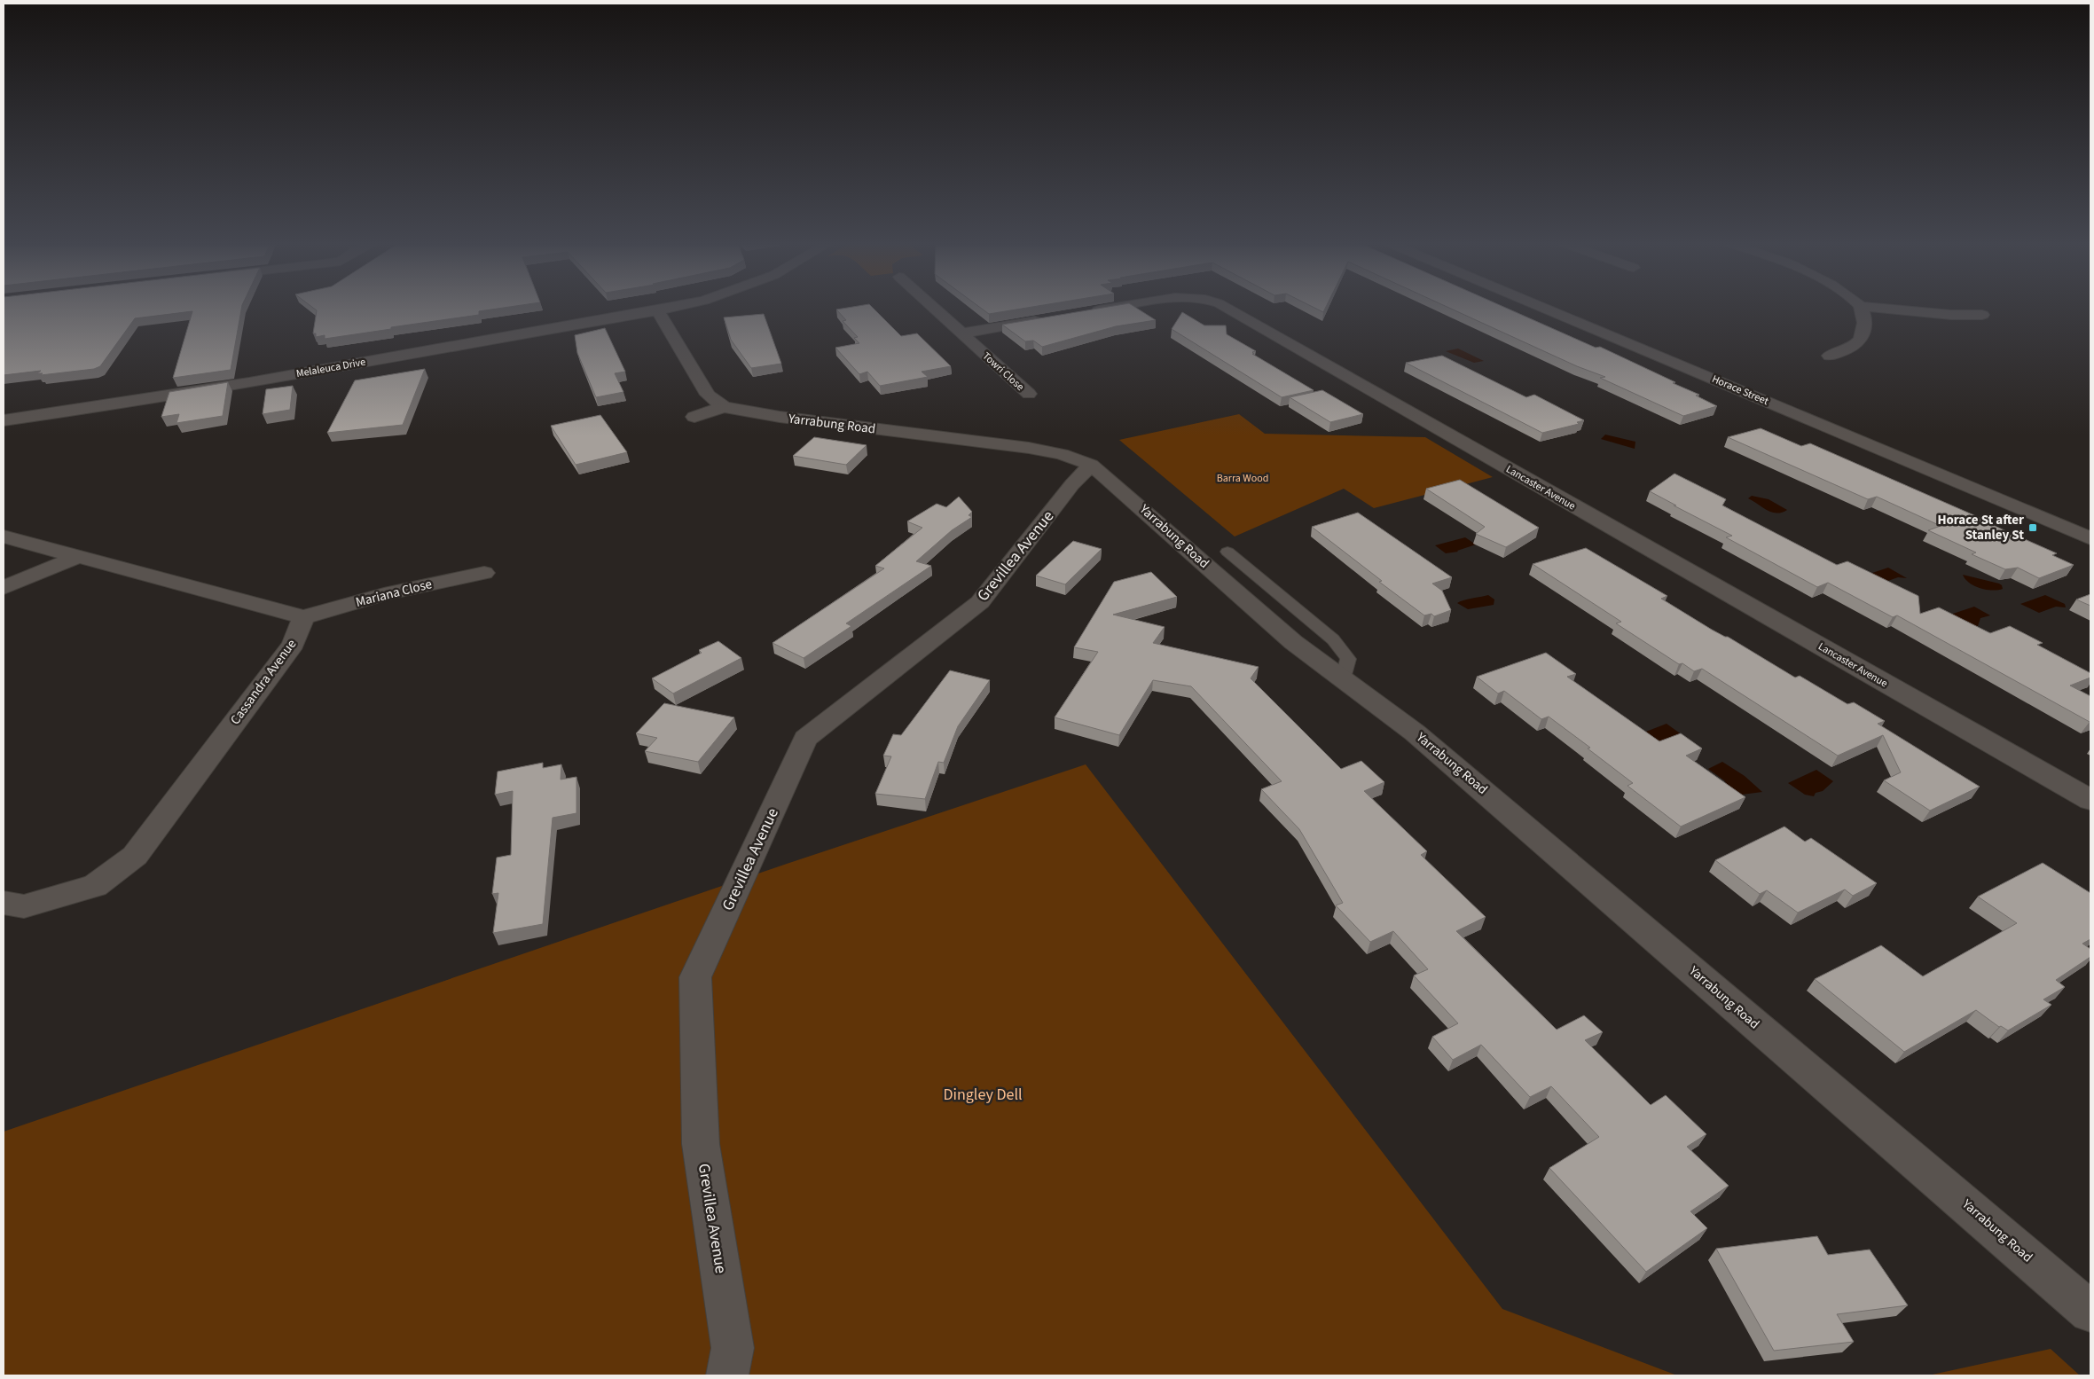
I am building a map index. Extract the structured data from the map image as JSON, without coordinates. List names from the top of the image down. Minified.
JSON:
{"streets":{"street":["Melaleuca Drive","Towri Close","Horace Street","Yarrabung Road","Lancaster Avenue","Grevillea Avenue","Mariana Close","Cassandra Avenue"]},"crossings":[["Melaleuca Drive","Yarrabung Road"],["Yarrabung Road","Grevillea Avenue"],["Mariana Close","Cassandra Avenue"]],"parks":["Barra Wood","Dingley Dell"],"places":{"transit":["Horace St after Stanley St"]}}
